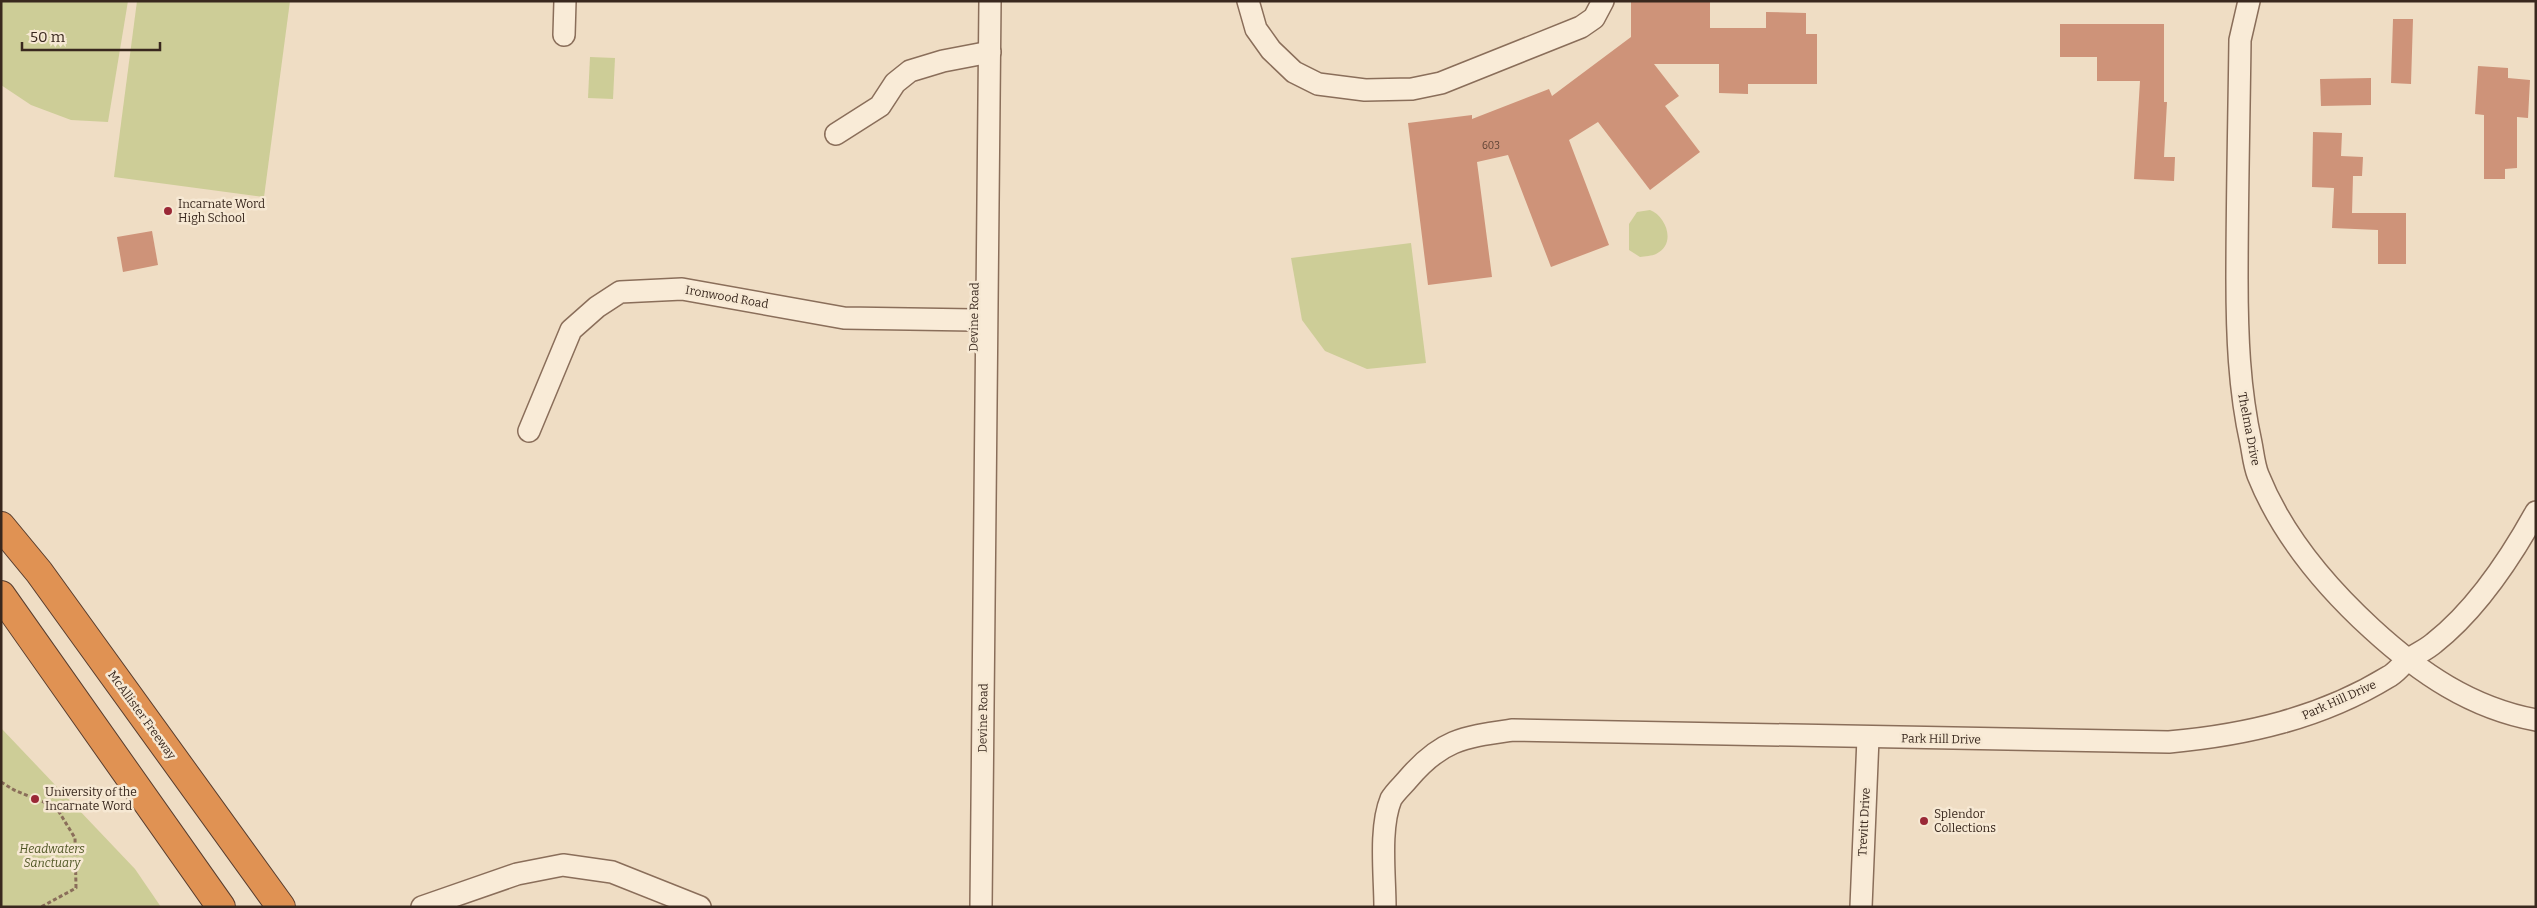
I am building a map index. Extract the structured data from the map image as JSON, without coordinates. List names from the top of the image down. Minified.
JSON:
{"streets":{"highway":["McAllister Freeway"],"street":["Ironwood Road","Devine Road","Thelma Drive","Park Hill Drive","Trevitt Drive"]},"crossings":[["Ironwood Road","Devine Road"],["Thelma Drive","Park Hill Drive"],["Park Hill Drive","Trevitt Drive"]],"parks":["Headwaters Sanctuary"],"places":["Incarnate Word High School","University of the Incarnate Word","Splendor Collections"],"house_numbers":["603"],"scale_bar":"50 m"}
